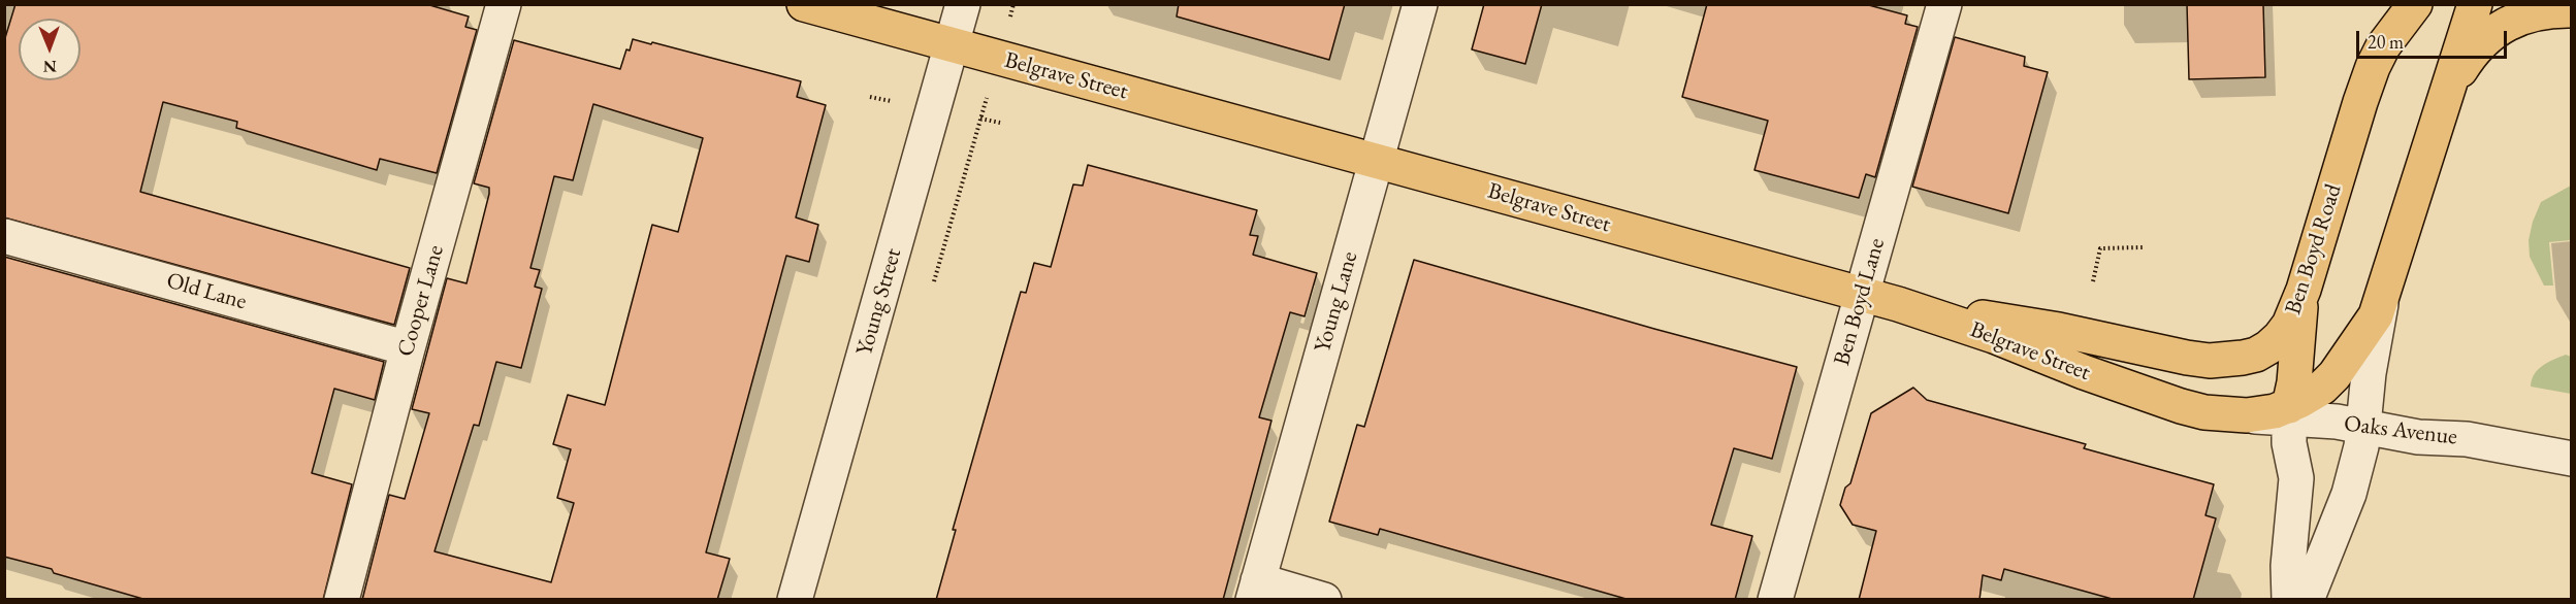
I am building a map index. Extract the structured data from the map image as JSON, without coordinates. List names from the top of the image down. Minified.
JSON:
{"streets":{"main road":["Belgrave Street","Ben Boyd Road"],"street":["Old Lane","Cooper Lane","Young Street","Young Lane","Ben Boyd Lane","Oaks Avenue"]},"crossings":[["Belgrave Street","Ben Boyd Road"],["Belgrave Street","Young Street"],["Belgrave Street","Young Lane"],["Belgrave Street","Ben Boyd Lane"],["Belgrave Street","Oaks Avenue"],["Old Lane","Cooper Lane"]],"scale_bar":"20 m","north":"bottom"}
